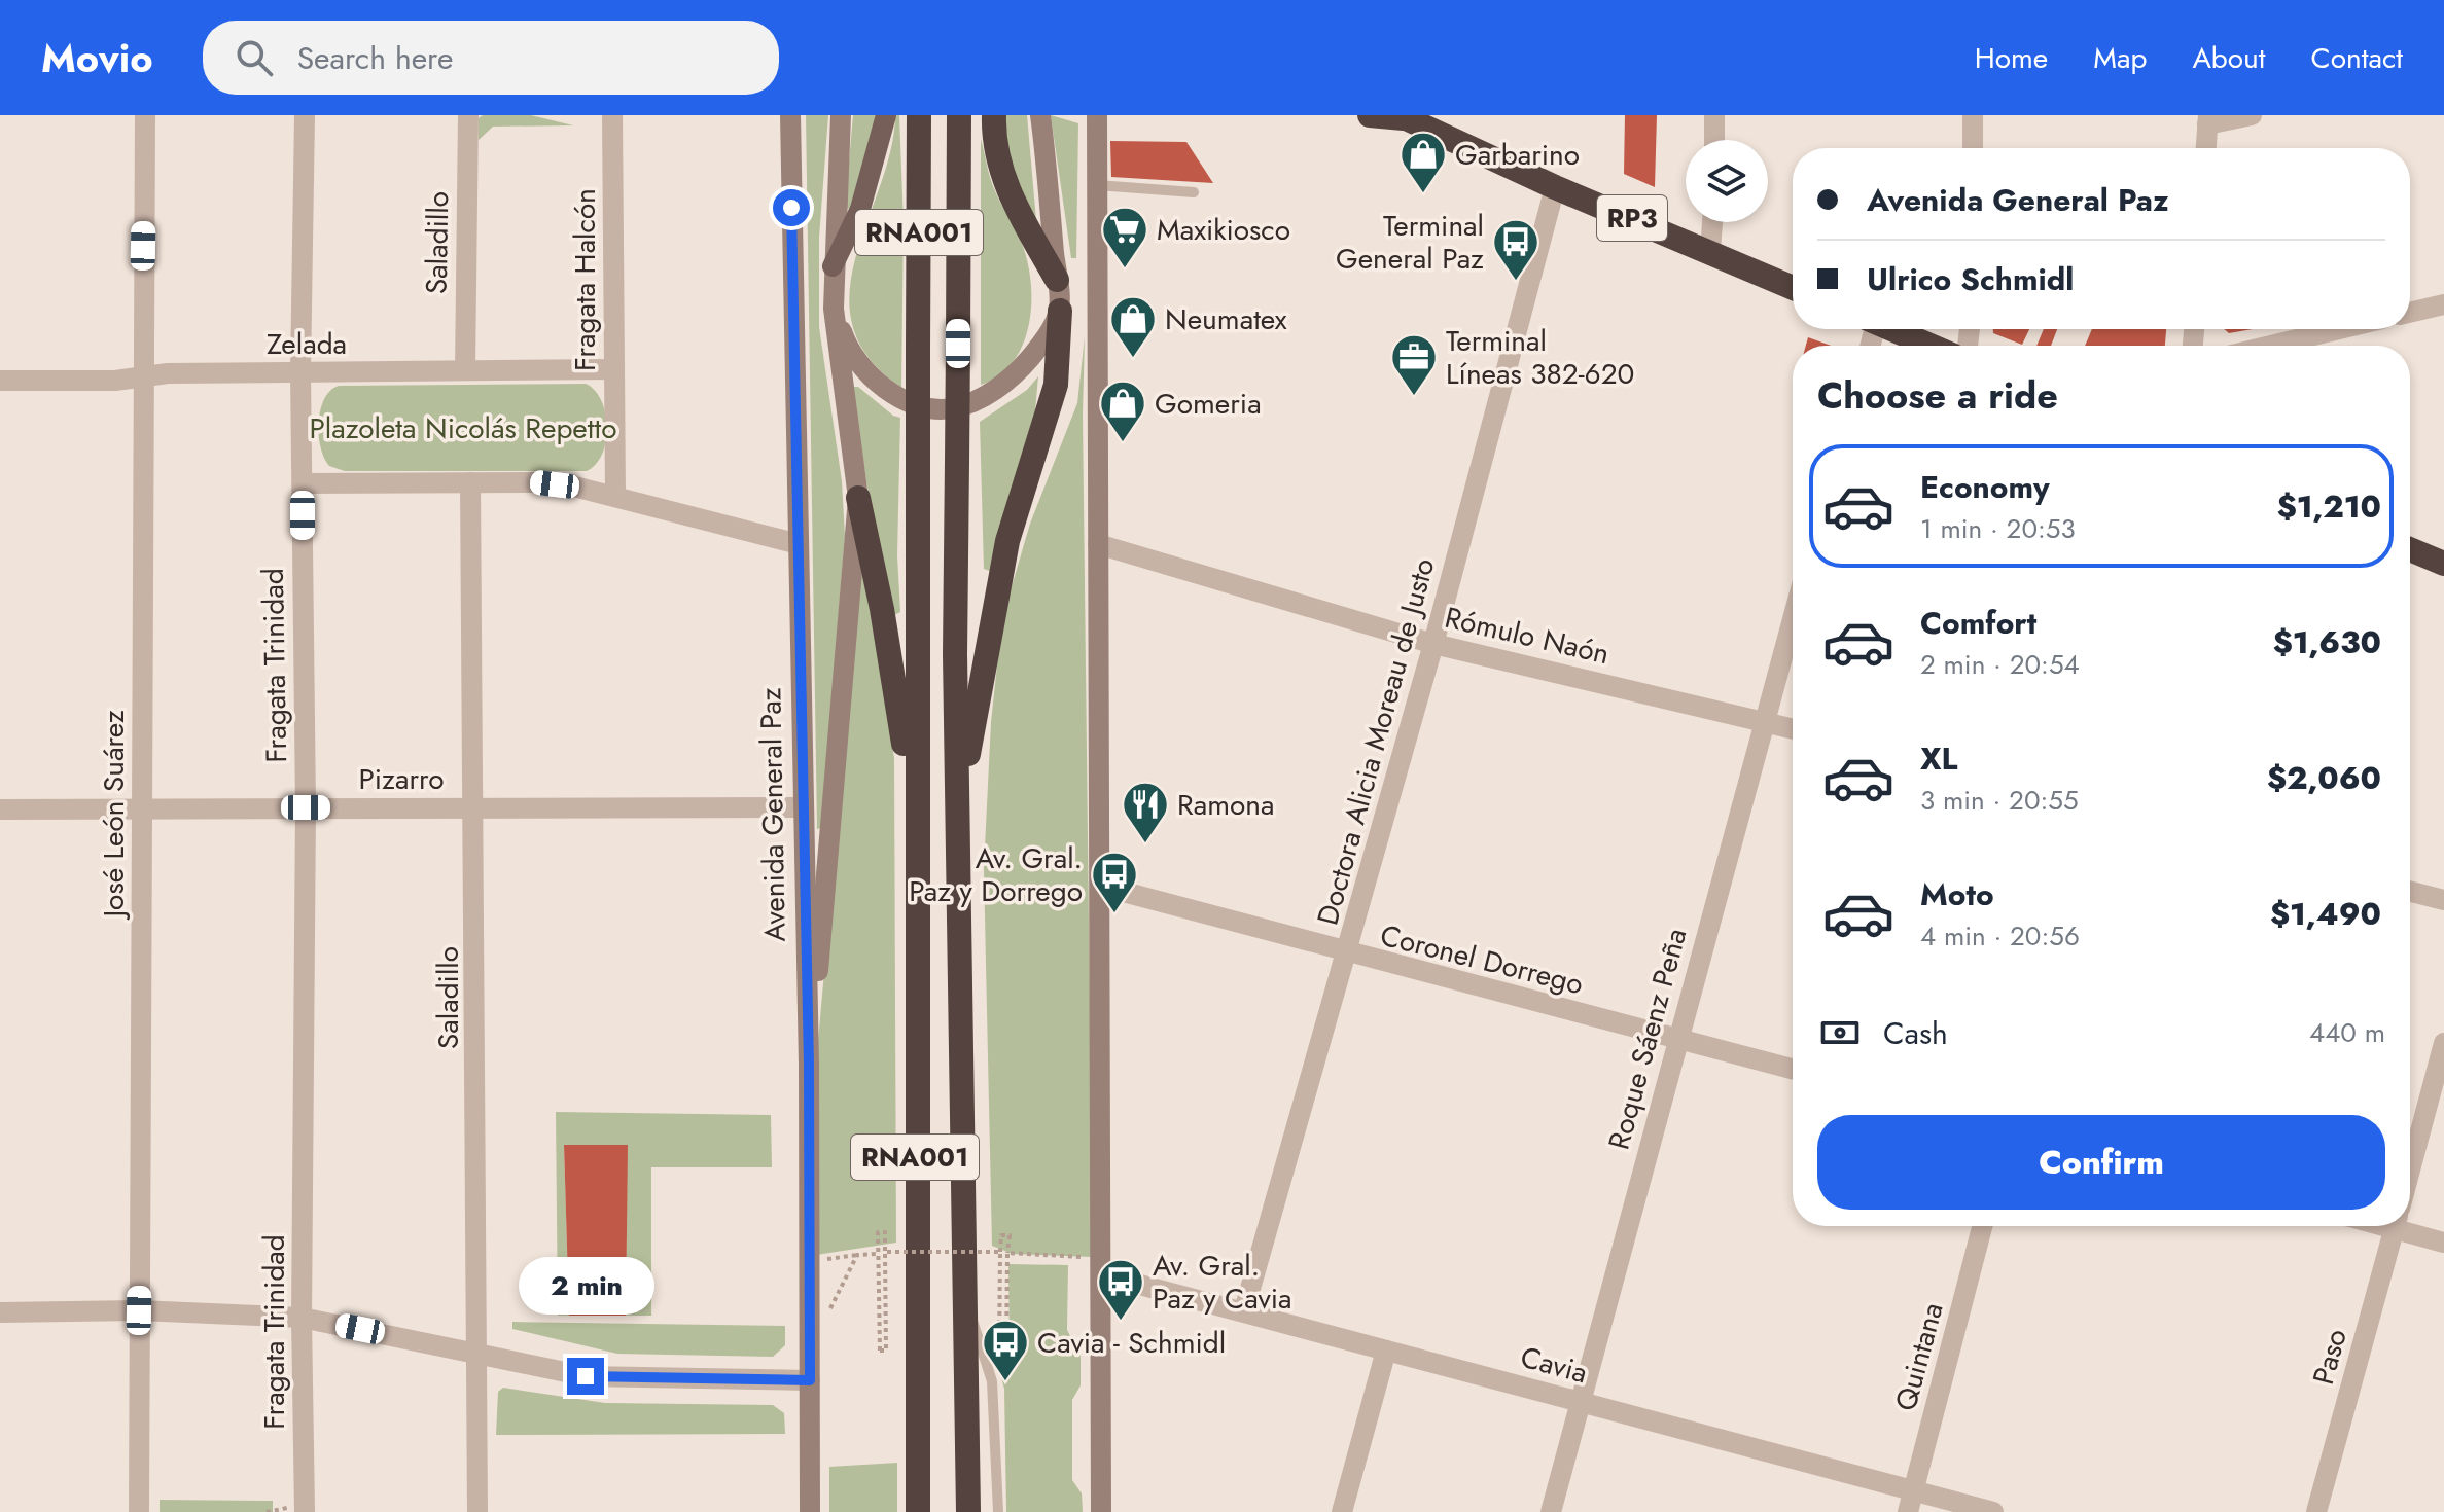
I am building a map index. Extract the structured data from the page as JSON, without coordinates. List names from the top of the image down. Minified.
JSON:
{"streets":{"highway":["RP3","RNA001"],"street":["Saladillo","Fragata Halcón","Zelada","Rómulo Naón","Fragata Trinidad","Doctora Alicia Moreau de Justo","Pizarro","José León Suárez","Avenida General Paz","Coronel Dorrego","Roque Sáenz Peña","Quintana","Paso","Cavia"]},"crossings":[["RP3","Doctora Alicia Moreau de Justo"],["Saladillo","Zelada"],["Saladillo","Pizarro"],["Fragata Halcón","Zelada"],["Zelada","Fragata Trinidad"],["Zelada","José León Suárez"],["Rómulo Naón","Doctora Alicia Moreau de Justo"],["Rómulo Naón","Roque Sáenz Peña"],["Fragata Trinidad","Pizarro"],["Doctora Alicia Moreau de Justo","Coronel Dorrego"],["Doctora Alicia Moreau de Justo","Cavia"],["Pizarro","José León Suárez"],["Pizarro","Avenida General Paz"],["Coronel Dorrego","Roque Sáenz Peña"],["Roque Sáenz Peña","Cavia"],["Quintana","Cavia"]],"parks":["Plazoleta Nicolás Repetto"],"places":{"shop":["Garbarino","Neumatex","Gomeria"],"supermarket":["Maxikiosco"],"bus stop":["Terminal General Paz","Av. Gral. Paz y Dorrego","Av. Gral. Paz y Cavia","Cavia - Schmidl"],"office":["Terminal Líneas 382-620"],"restaurant":["Ramona"]},"page":{"header":"Movio","search":"Search here","nav":["Home","Map","About","Contact"],"banner":["Avenida General Paz","Ulrico Schmidl"],"heading":"Choose a ride","list":[{"name":"Economy","note":"1 min · 20:53","value":"$1,210"},{"name":"Comfort","note":"2 min · 20:54","value":"$1,630"},{"name":"XL","note":"3 min · 20:55","value":"$2,060"},{"name":"Moto","note":"4 min · 20:56","value":"$1,490"}],"pay":["Cash","440 m"],"buttons":"Confirm","bubble":"2 min"}}
